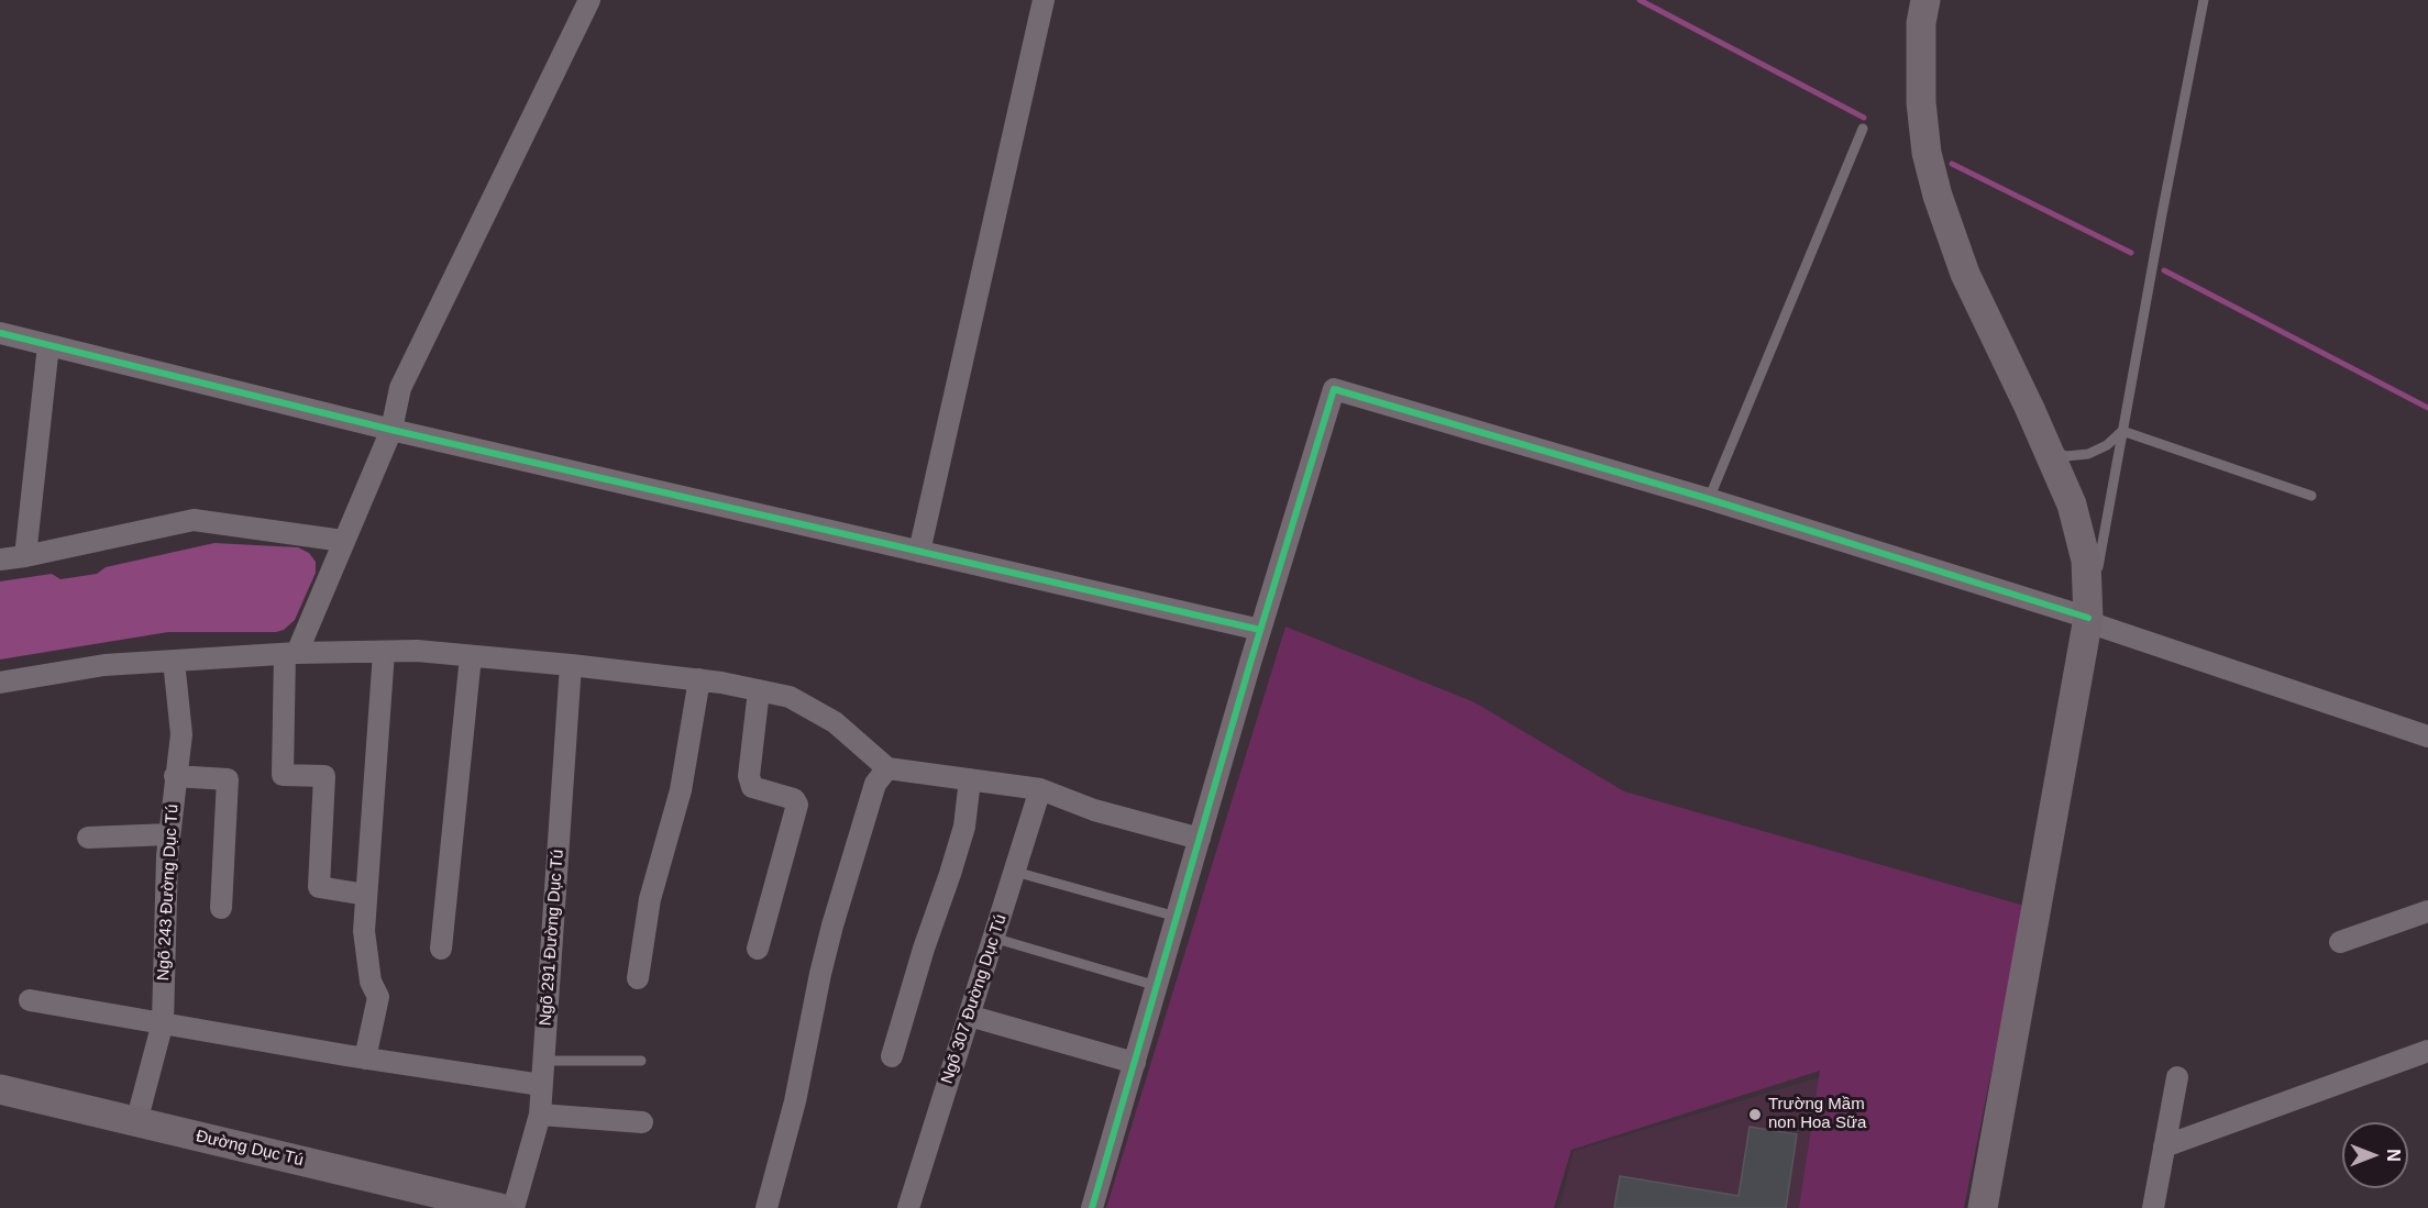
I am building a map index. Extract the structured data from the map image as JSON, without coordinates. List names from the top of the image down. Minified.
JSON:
{"streets":{"street":["Ngõ 243 Đường Dục Tú","Ngõ 291 Đường Dục Tú","Ngõ 307 Đường Dục Tú","Đường Dục Tú"]},"crossings":[["Ngõ 243 Đường Dục Tú","Đường Dục Tú"]],"places":["Trường Mầm non Hoa Sữa"],"north":"right"}
